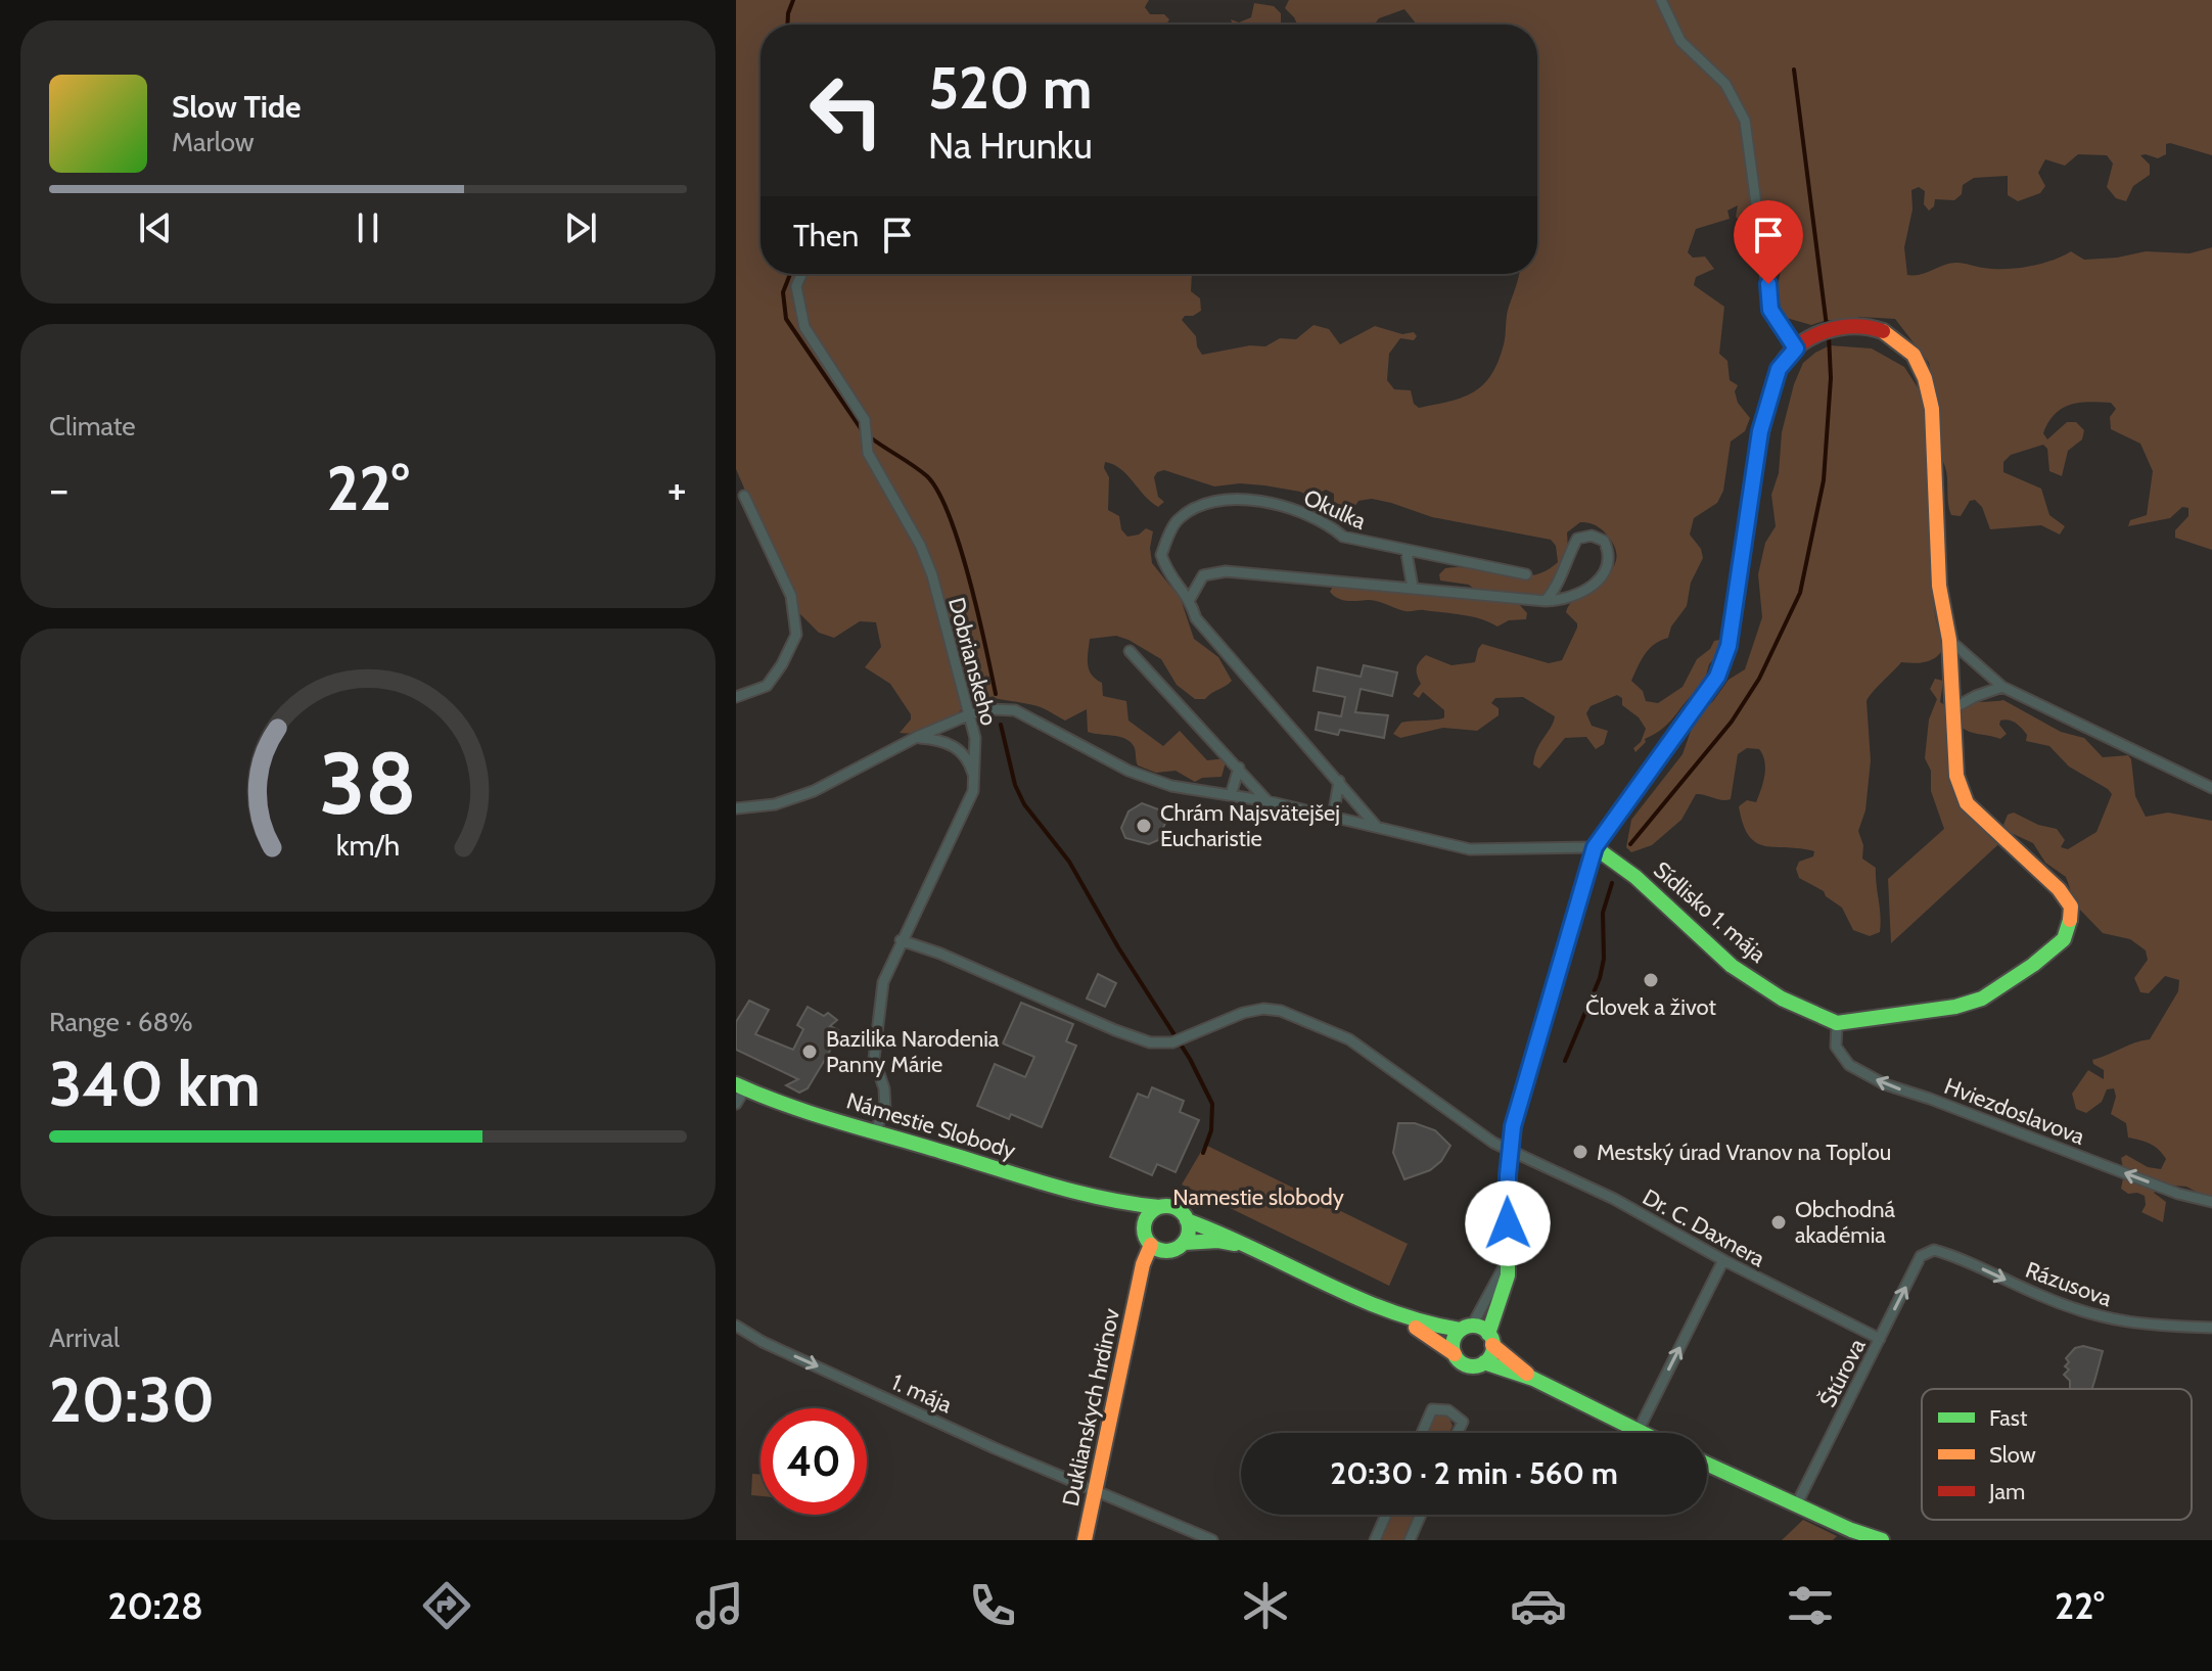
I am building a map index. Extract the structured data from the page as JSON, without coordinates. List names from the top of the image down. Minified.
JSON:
{"streets":{"street":["Okulka","Dobrianskeho","Sídlisko 1. mája","Hviezdoslavova","Námestie Slobody","Dr. C. Daxnera","Rázusova","Štúrova","1. mája","Duklianskych hrdinov"]},"crossings":[["Dobrianskeho","Námestie Slobody"],["Sídlisko 1. mája","Hviezdoslavova"],["Námestie Slobody","Duklianskych hrdinov"],["Dr. C. Daxnera","Štúrova"],["Rázusova","Štúrova"],["1. mája","Duklianskych hrdinov"]],"one_way":["Hviezdoslavova","Rázusova","1. mája"],"parks":["Namestie slobody"],"places":["Chrám Najsvätejšej Eucharistie","Človek a život","Bazilika Narodenia Panny Márie","Mestský úrad Vranov na Topľou","Obchodná akadémia"],"legend":["Fast","Slow","Jam"],"page":{"turn":["520 m","Na Hrunku"],"song":["Slow Tide","Marlow"],"then":"Then","tile":["Climate",["Range · 68%","340 km"],["Arrival","20:30"]],"heat":["−","22°","+"],"limit":"40","trip":"20:30 · 2 min · 560 m","tabs":["20:28","22°"],"gauge":["38","km/h"]}}
